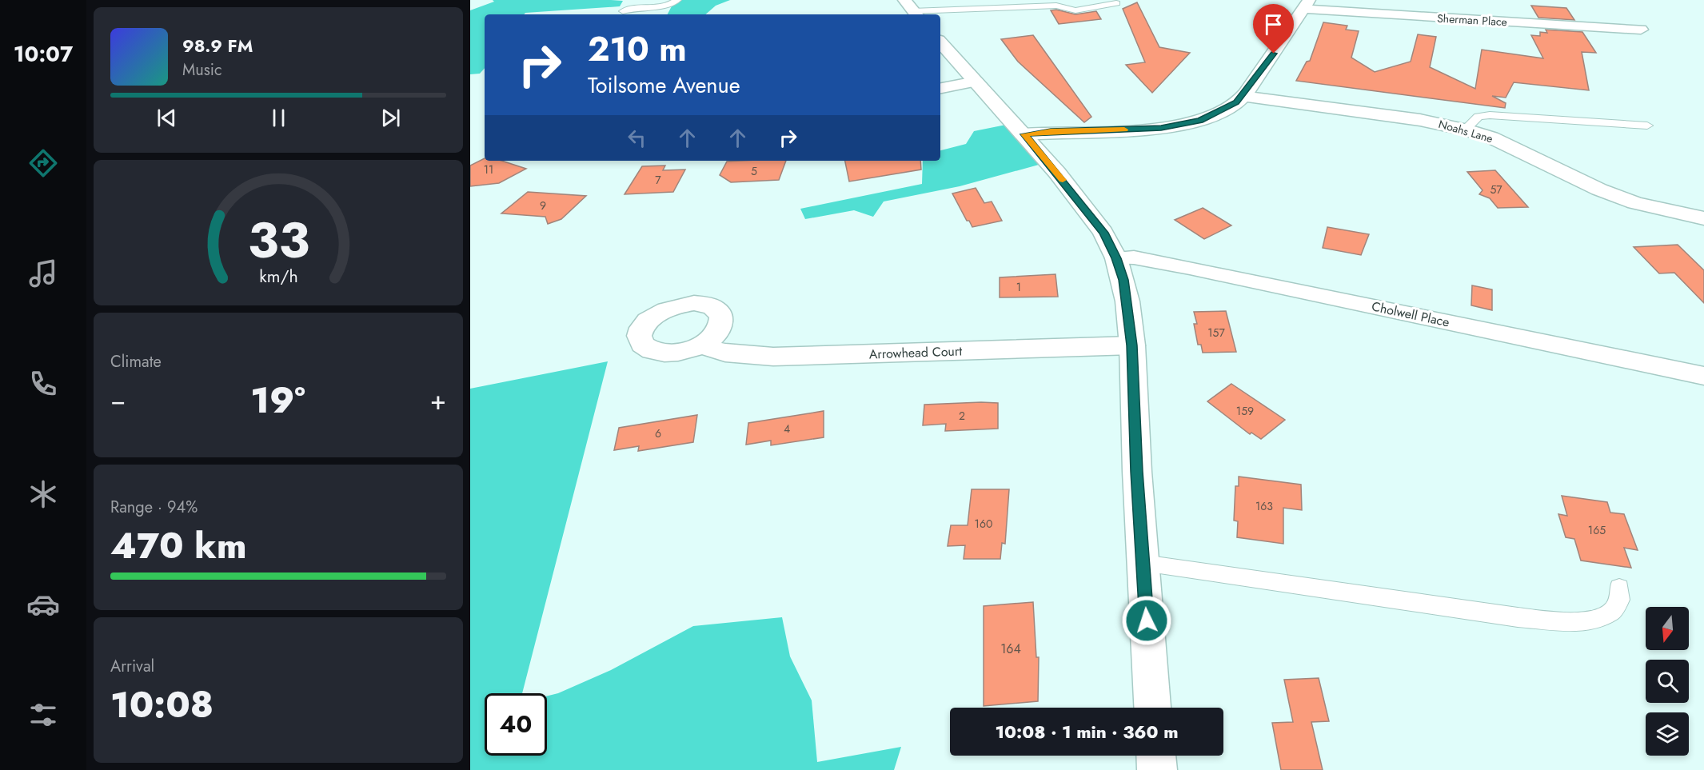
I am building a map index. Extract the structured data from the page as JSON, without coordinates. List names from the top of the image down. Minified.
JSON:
{"streets":{"street":["Sherman Place","Noahs Lane","Cholwell Place","Arrowhead Court"]},"house_numbers":["11","5","7","57","9","1","157","159","2","4","6","163","160","165","164"],"north":"bottom","page":{"tabs":"10:07","turn":["210 m","Toilsome Avenue"],"song":["98.9 FM","Music"],"tile":["Climate",["Range · 94%","470 km"],["Arrival","10:08"]],"heat":["−","19°","+"],"limit":"40","trip":"10:08 · 1 min · 360 m","gauge":["33","km/h"]}}
